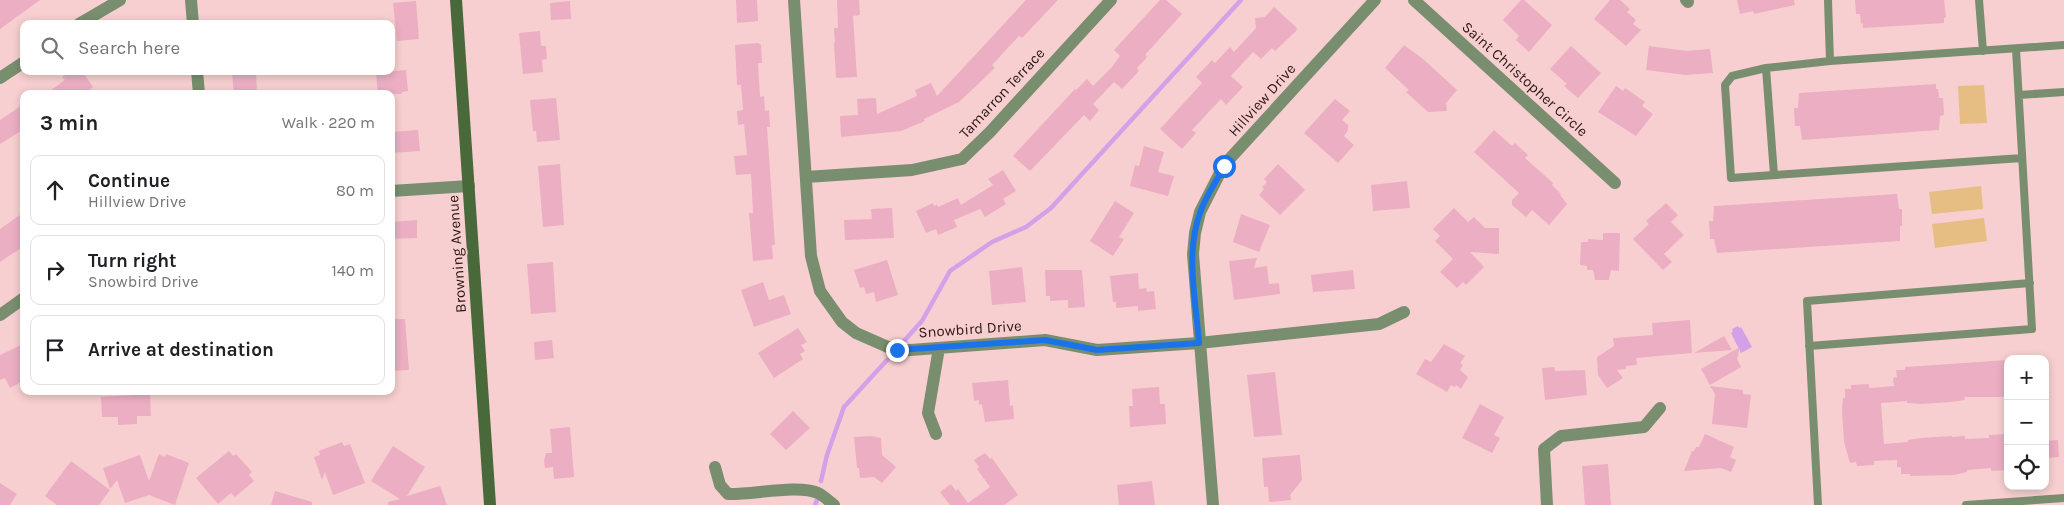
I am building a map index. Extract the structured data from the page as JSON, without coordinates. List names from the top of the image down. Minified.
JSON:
{"streets":{"street":["Saint Christopher Circle","Tamarron Terrace","Hillview Drive","Browning Avenue","Snowbird Drive"]},"crossings":[["Tamarron Terrace","Snowbird Drive"],["Hillview Drive","Snowbird Drive"]],"page":{"search":"Search here","heading":["3 min","Walk · 220 m"],"list":[["Continue","Hillview Drive","80 m"],["Turn right","Snowbird Drive","140 m"],"Arrive at destination"],"map_buttons":["+","−"]}}
